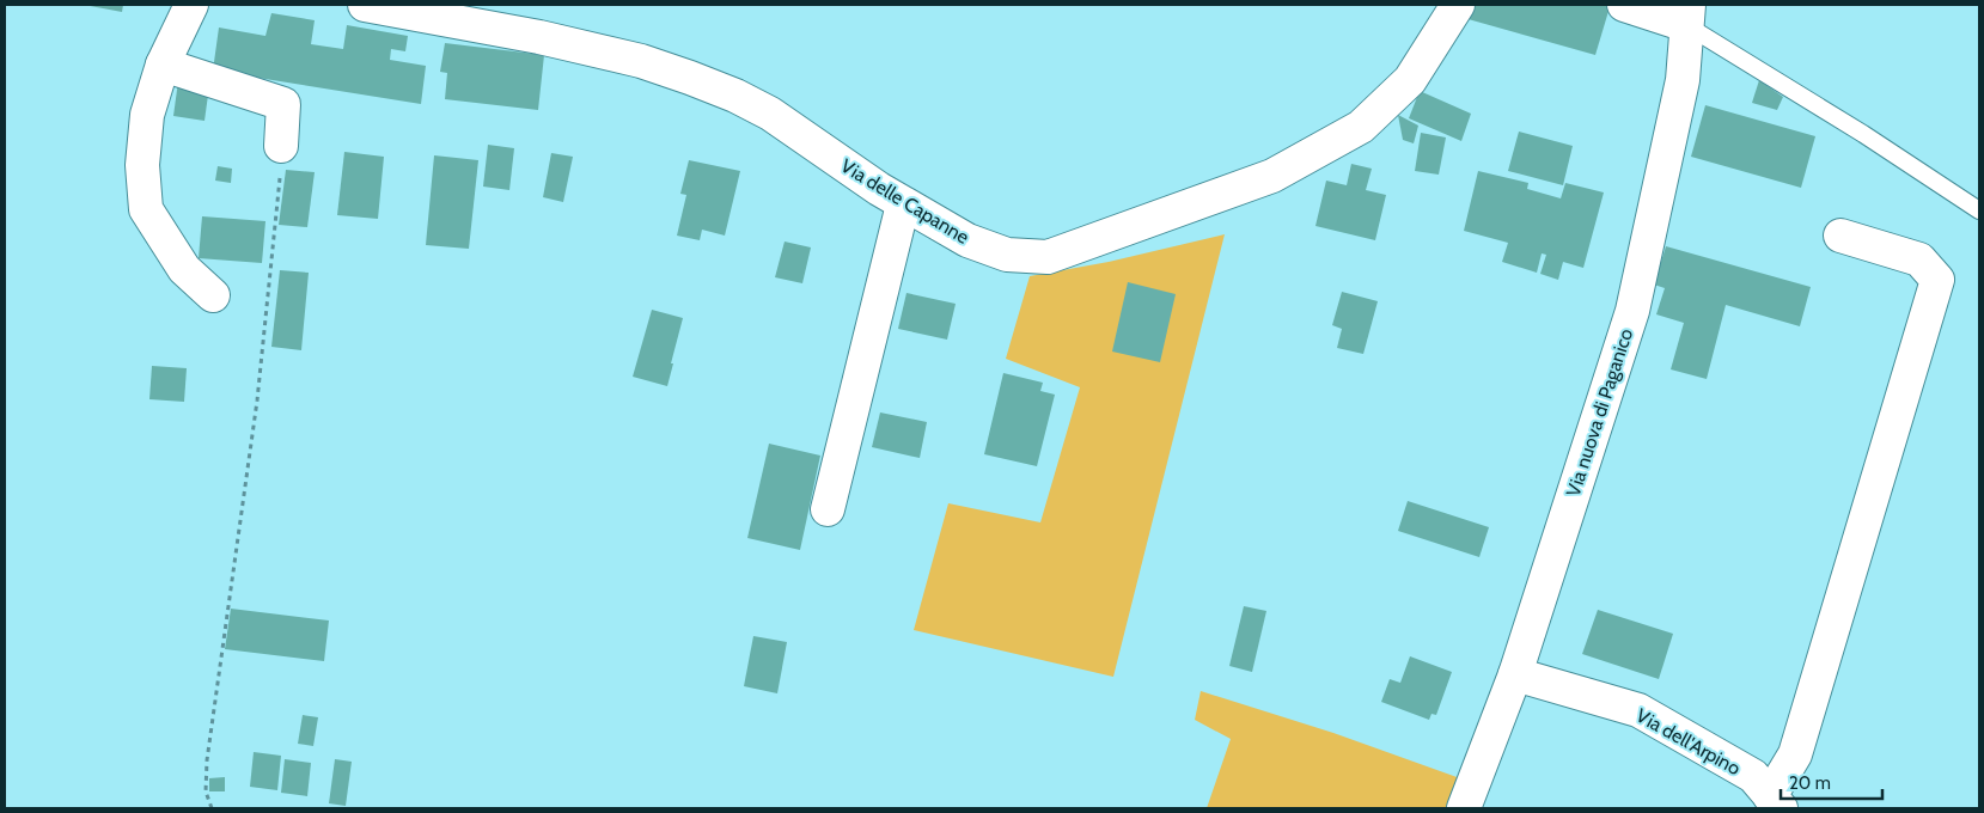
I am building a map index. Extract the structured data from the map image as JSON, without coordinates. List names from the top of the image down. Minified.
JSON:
{"streets":{"street":["Via delle Capanne","Via nuova di Paganico","Via dell'Arpino"]},"crossings":[["Via nuova di Paganico","Via dell'Arpino"]],"scale_bar":"20 m"}
